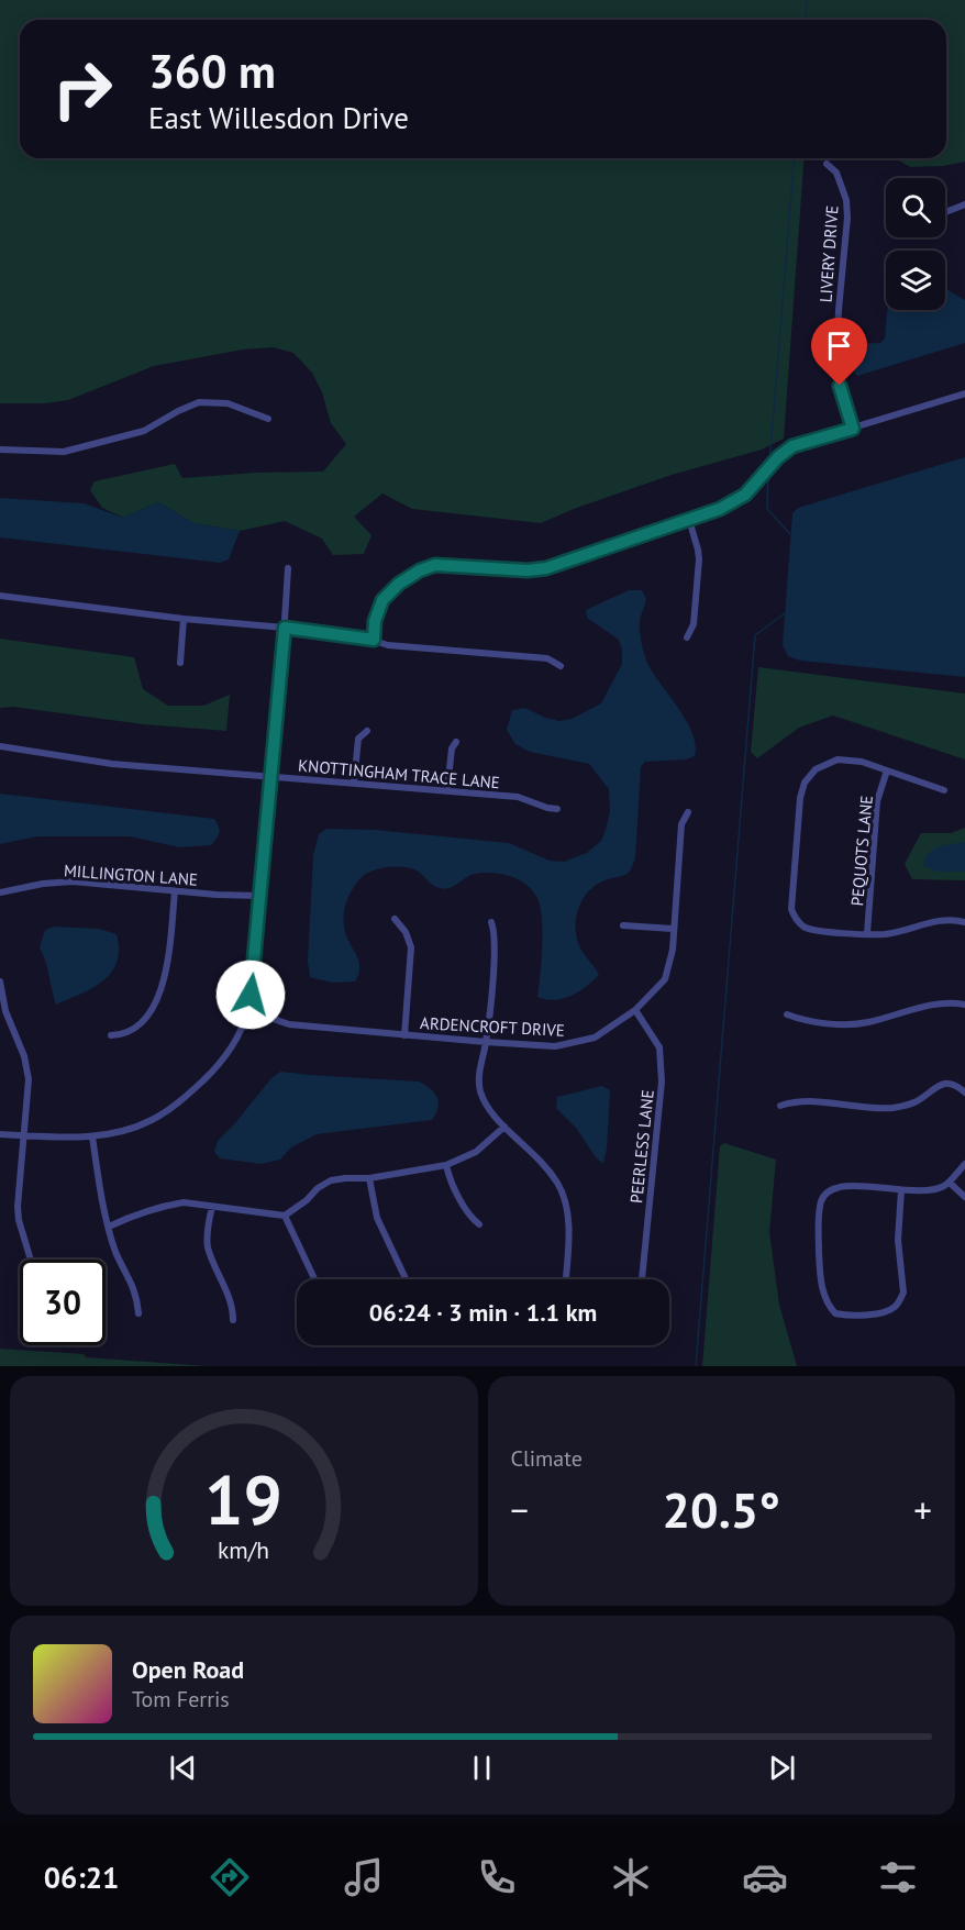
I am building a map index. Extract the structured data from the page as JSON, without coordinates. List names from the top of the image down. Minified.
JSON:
{"streets":{"street":["LIVERY DRIVE","KNOTTINGHAM TRACE LANE","PEQUOTS LANE","MILLINGTON LANE","ARDENCROFT DRIVE","PEERLESS LANE"]},"crossings":[["ARDENCROFT DRIVE","PEERLESS LANE"]],"page":{"turn":["360 m","East Willesdon Drive"],"limit":"30","trip":"06:24 · 3 min · 1.1 km","tile":"Climate","heat":["−","20.5°","+"],"song":["Open Road","Tom Ferris"],"tabs":"06:21","gauge":["19","km/h"]}}
